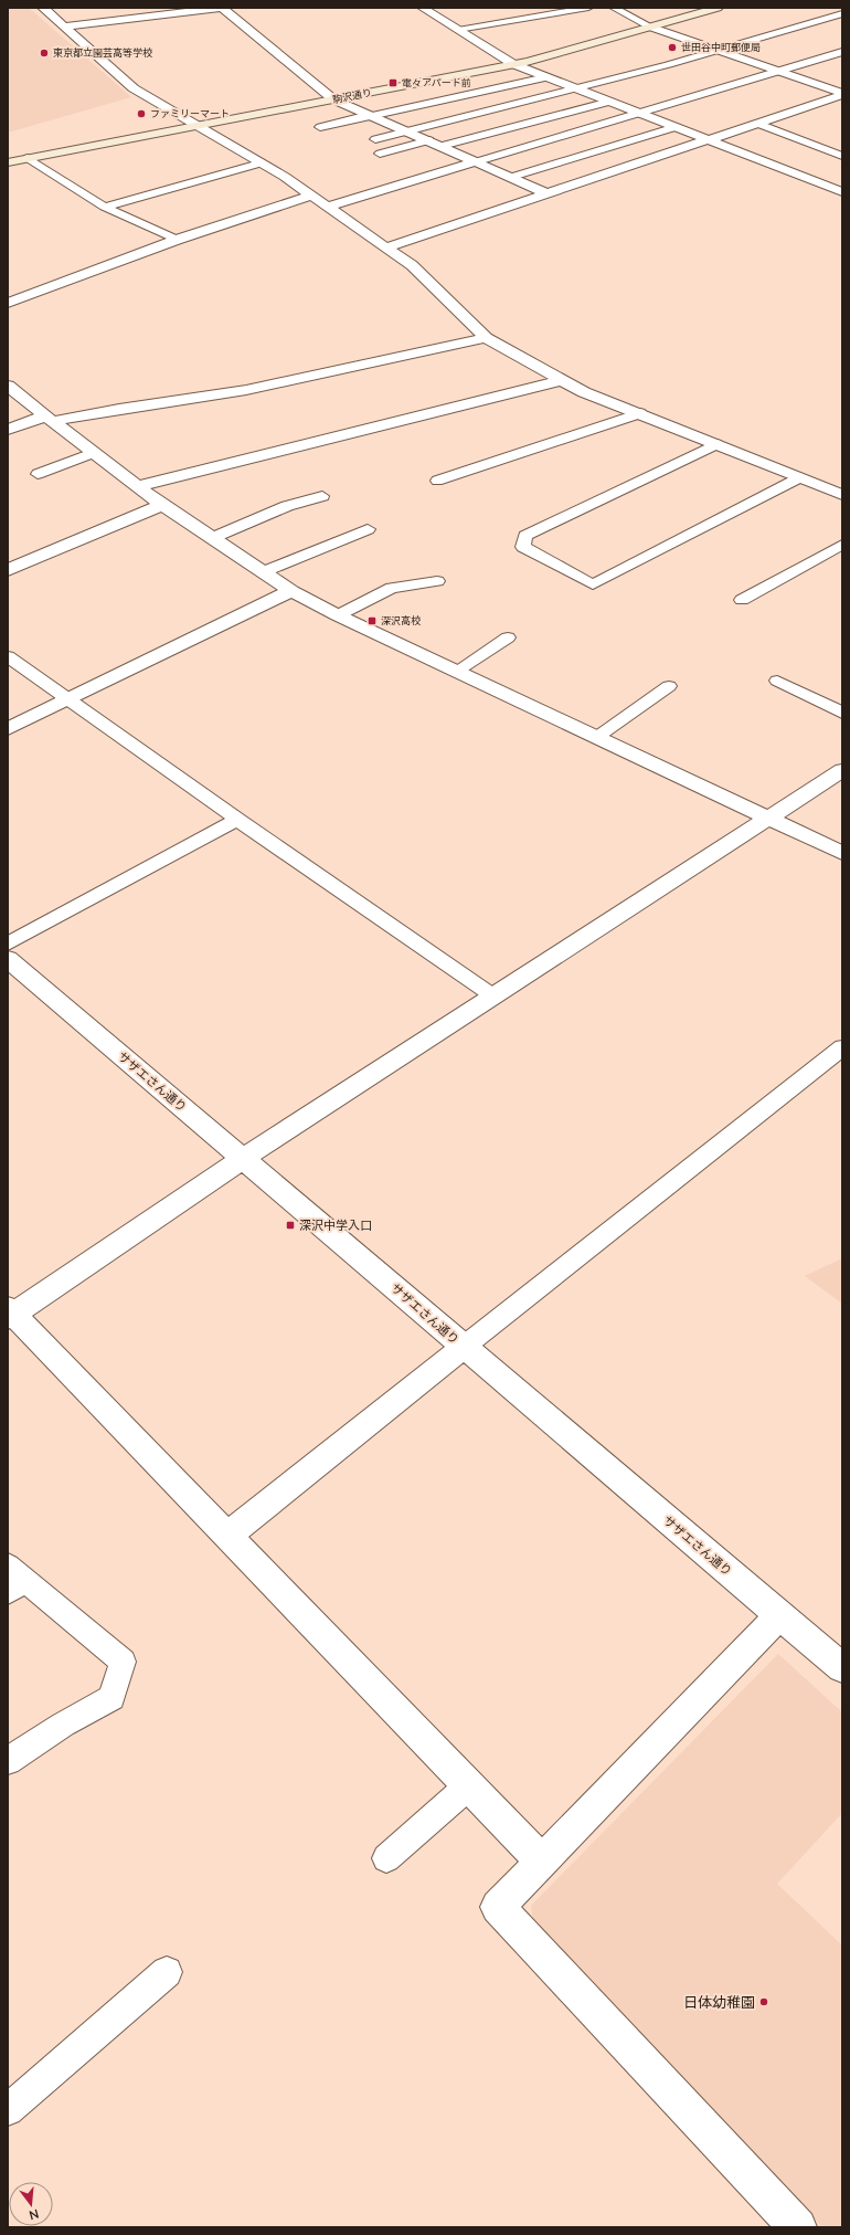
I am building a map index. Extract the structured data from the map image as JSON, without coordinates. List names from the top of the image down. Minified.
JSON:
{"streets":{"main road":["駒沢通り"],"street":["サザエさん通り"]},"places":{"other":["世田谷中町郵便局","東京都立園芸高等学校","ファミリーマート","日体幼稚園"],"transit":["電々アパート前","深沢高校","深沢中学入口"]},"north":"bottom"}
